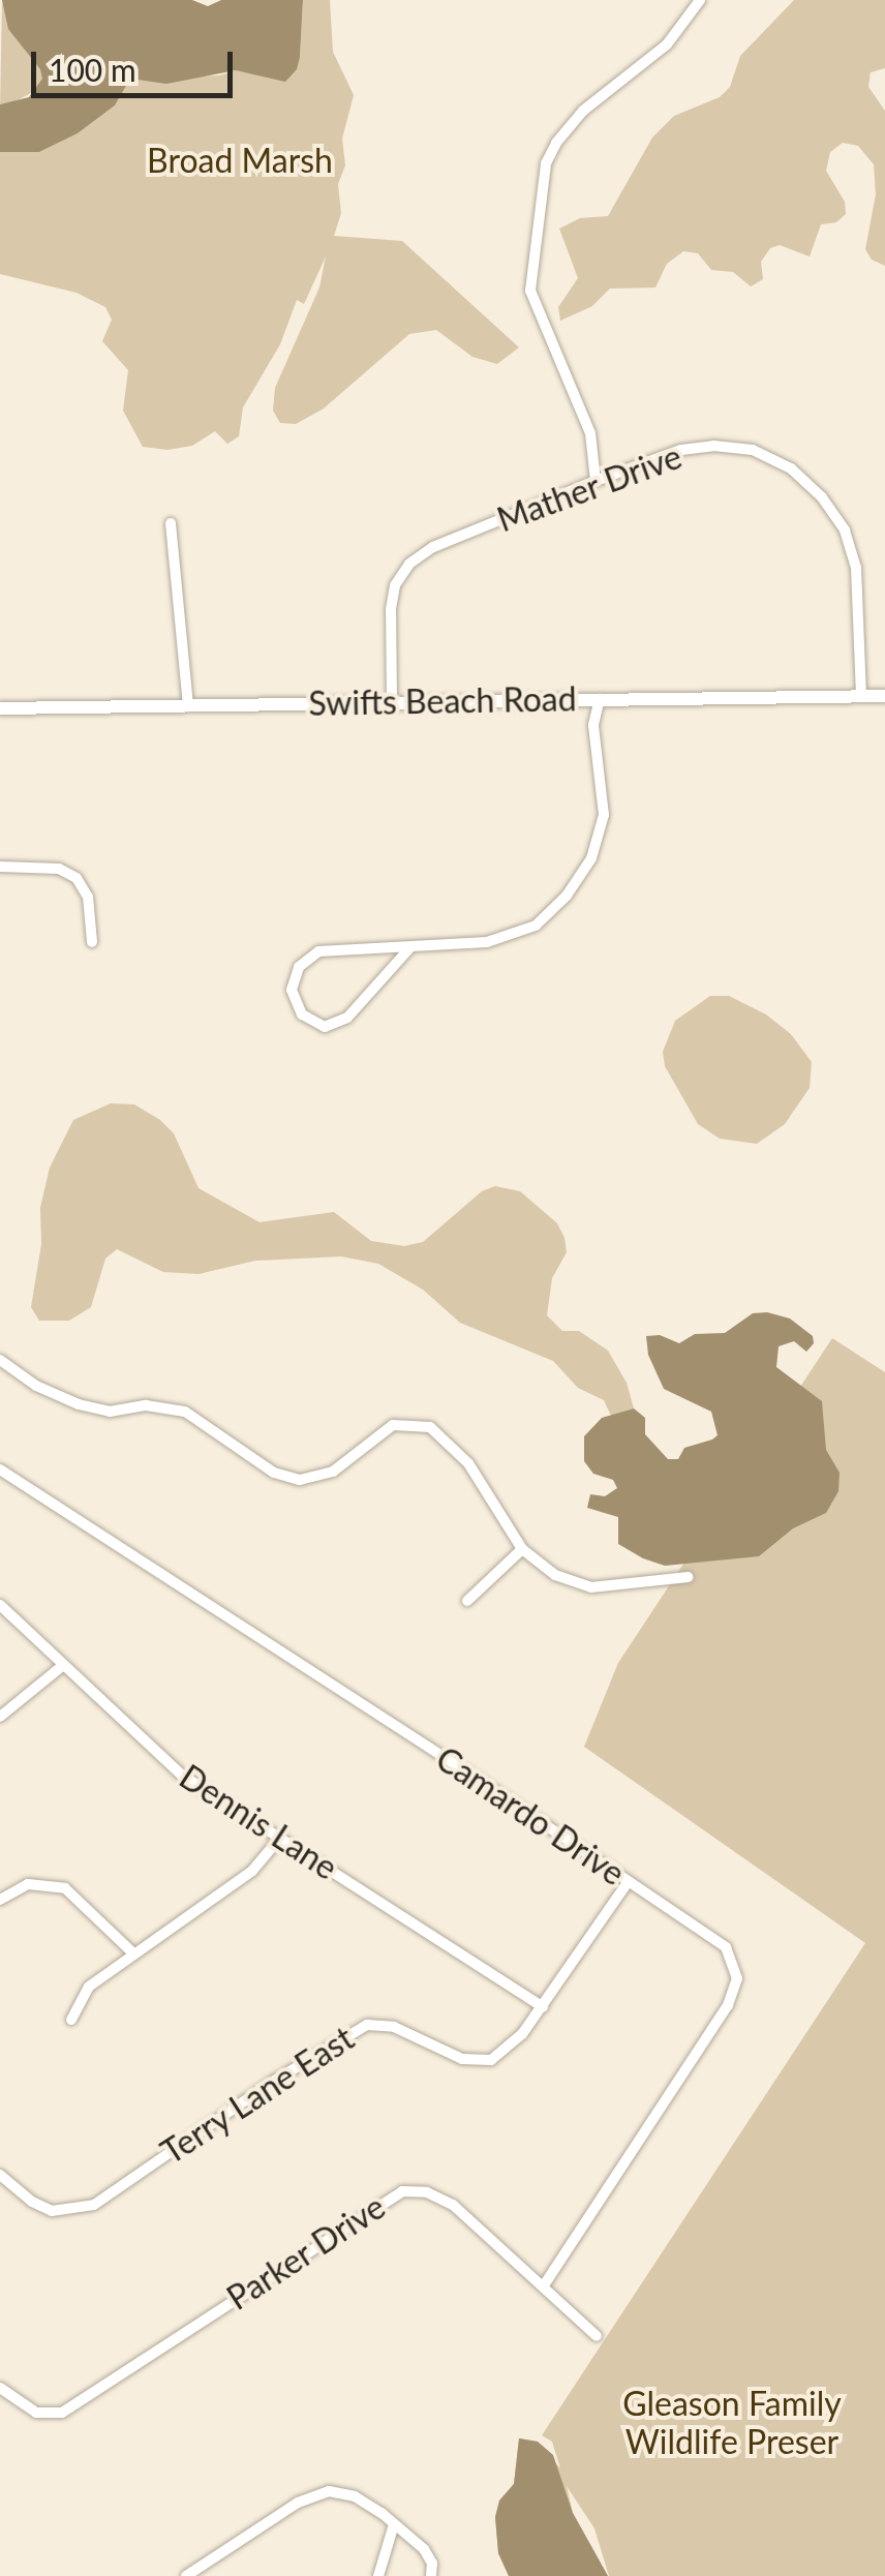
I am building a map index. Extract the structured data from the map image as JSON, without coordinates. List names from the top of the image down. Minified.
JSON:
{"streets":{"street":["Mather Drive","Swifts Beach Road","Camardo Drive","Dennis Lane","Terry Lane East","Parker Drive"]},"crossings":[["Mather Drive","Swifts Beach Road"],["Camardo Drive","Terry Lane East"],["Camardo Drive","Parker Drive"],["Dennis Lane","Terry Lane East"]],"parks":["Broad Marsh","Gleason Family Wildlife Preser"],"scale_bar":"100 m"}
